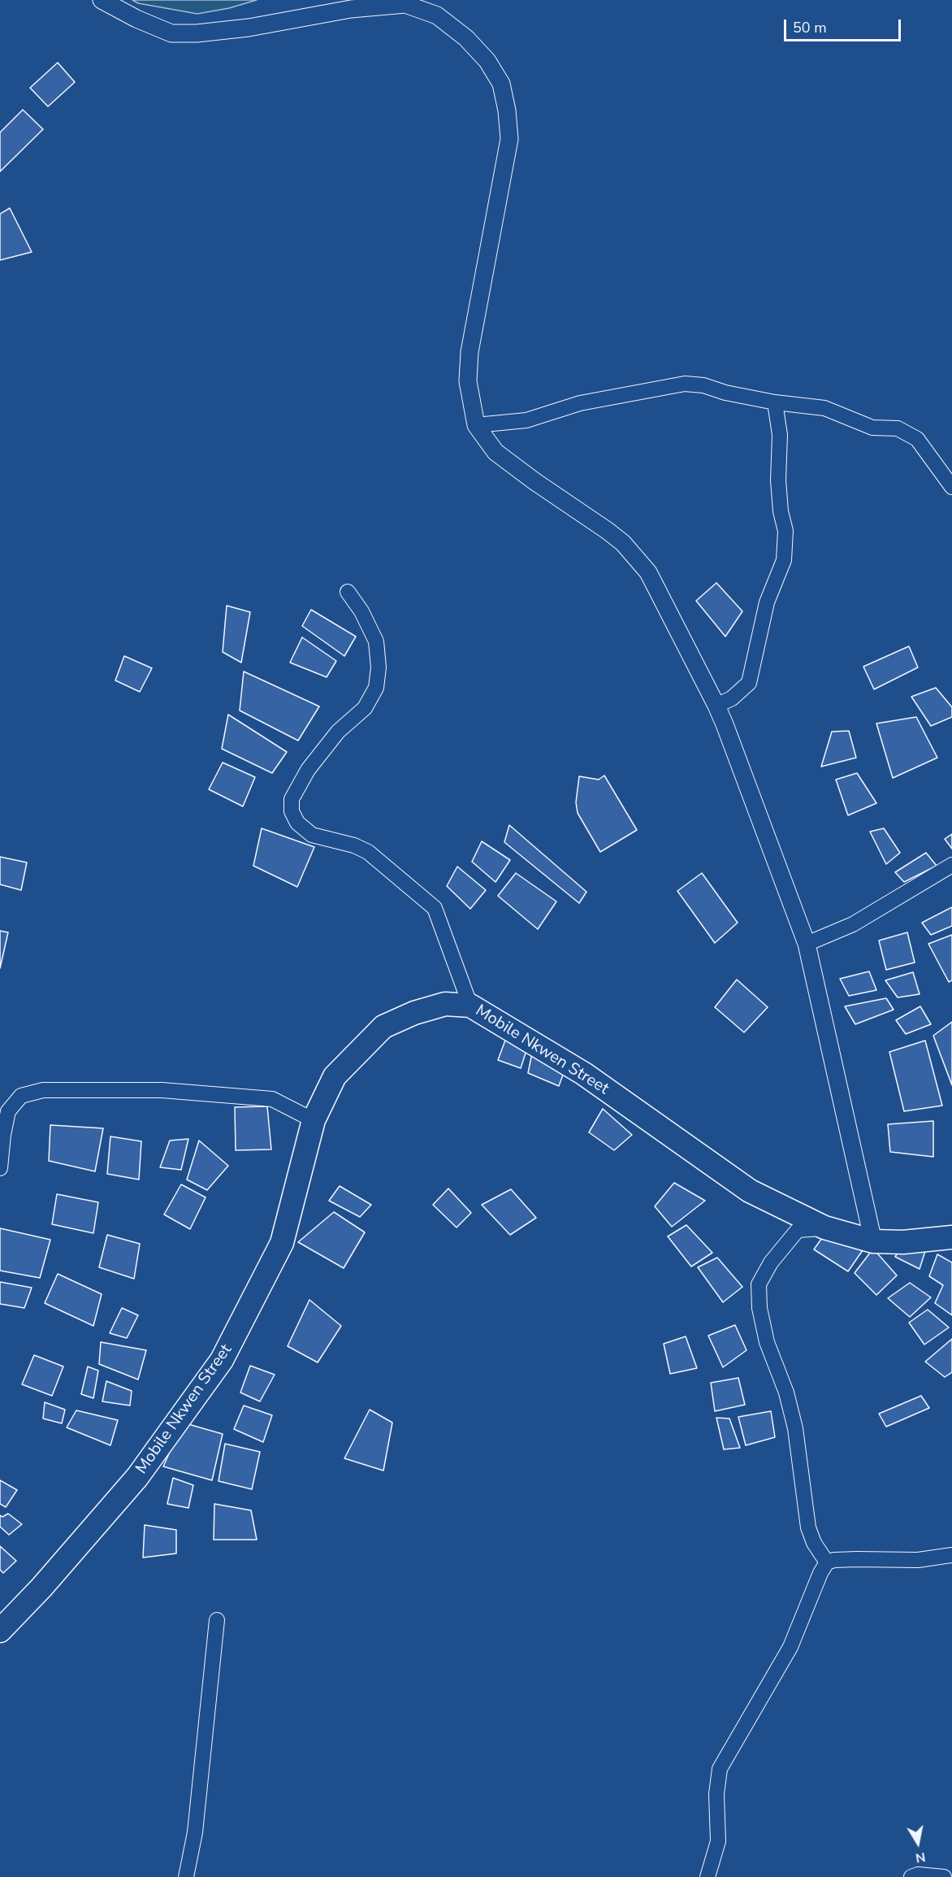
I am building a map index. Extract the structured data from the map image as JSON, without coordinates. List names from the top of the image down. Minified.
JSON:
{"streets":{"highway":["Mobile Nkwen Street"]},"scale_bar":"50 m","north":"bottom"}
